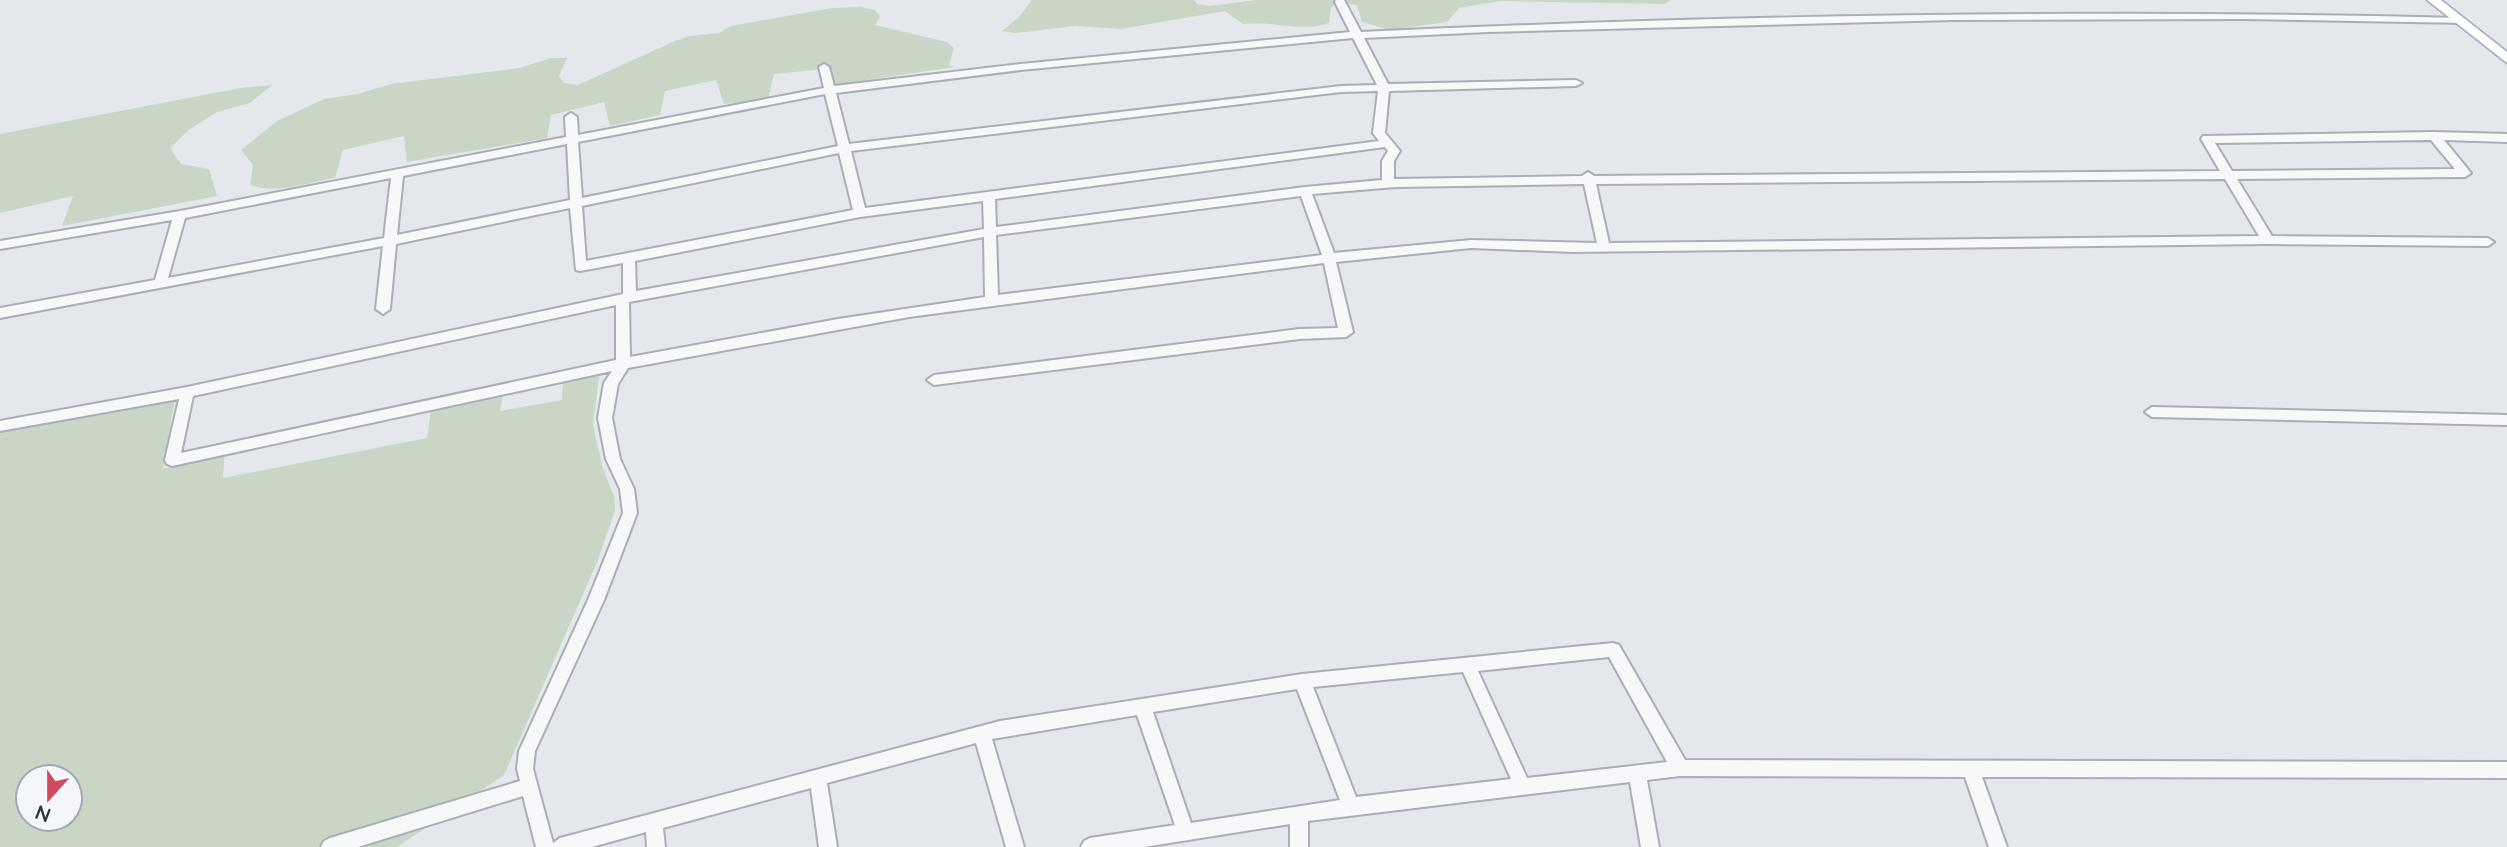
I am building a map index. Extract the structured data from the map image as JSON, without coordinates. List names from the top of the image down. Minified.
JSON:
{"north":"bottom"}
